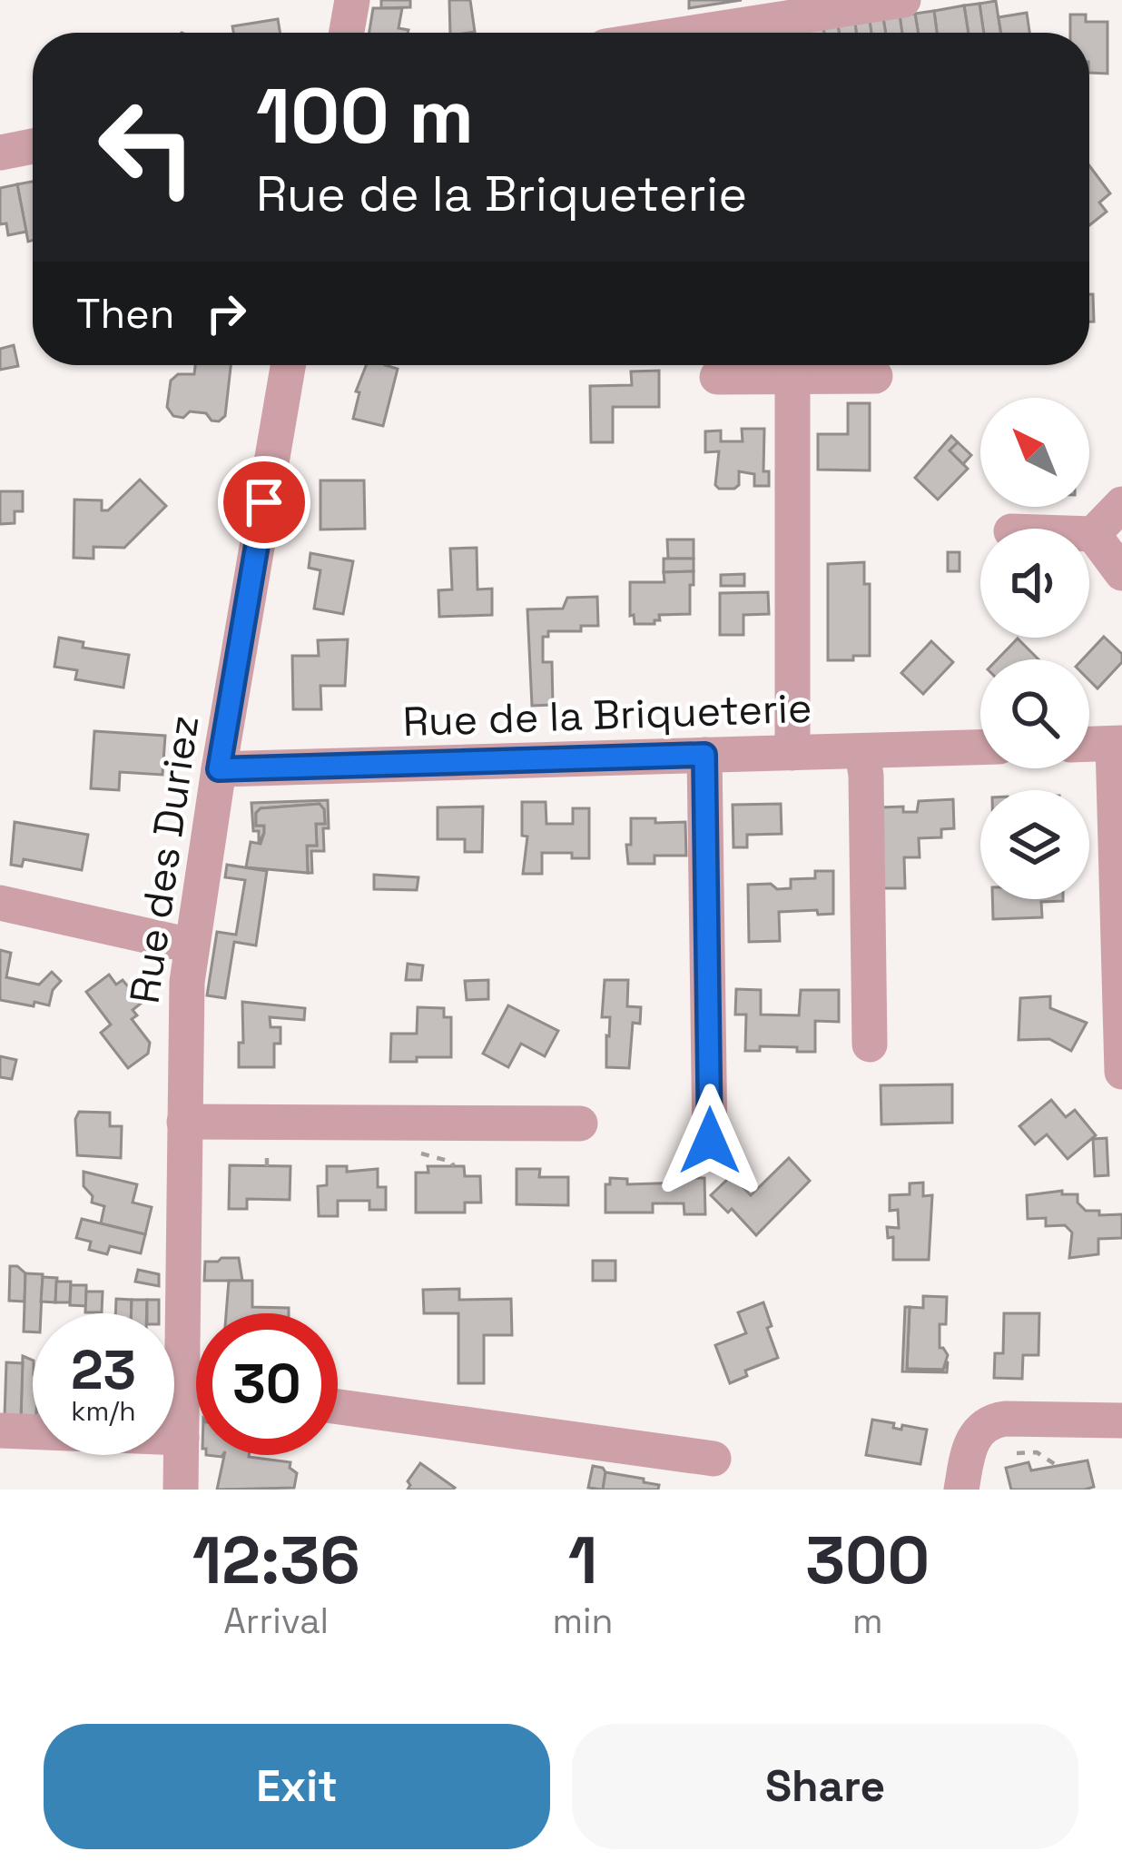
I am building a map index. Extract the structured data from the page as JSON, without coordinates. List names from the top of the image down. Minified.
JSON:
{"streets":{"street":["Rue de la Briqueterie","Rue des Duriez"]},"crossings":[["Rue de la Briqueterie","Rue des Duriez"]],"north":"top left","page":{"turn":["100 m","Rue de la Briqueterie"],"then":"Then","speed":"23 km/h","limit":"30","eta":["12:36","Arrival","1","min","300","m"],"buttons":["Exit","Share"]}}
